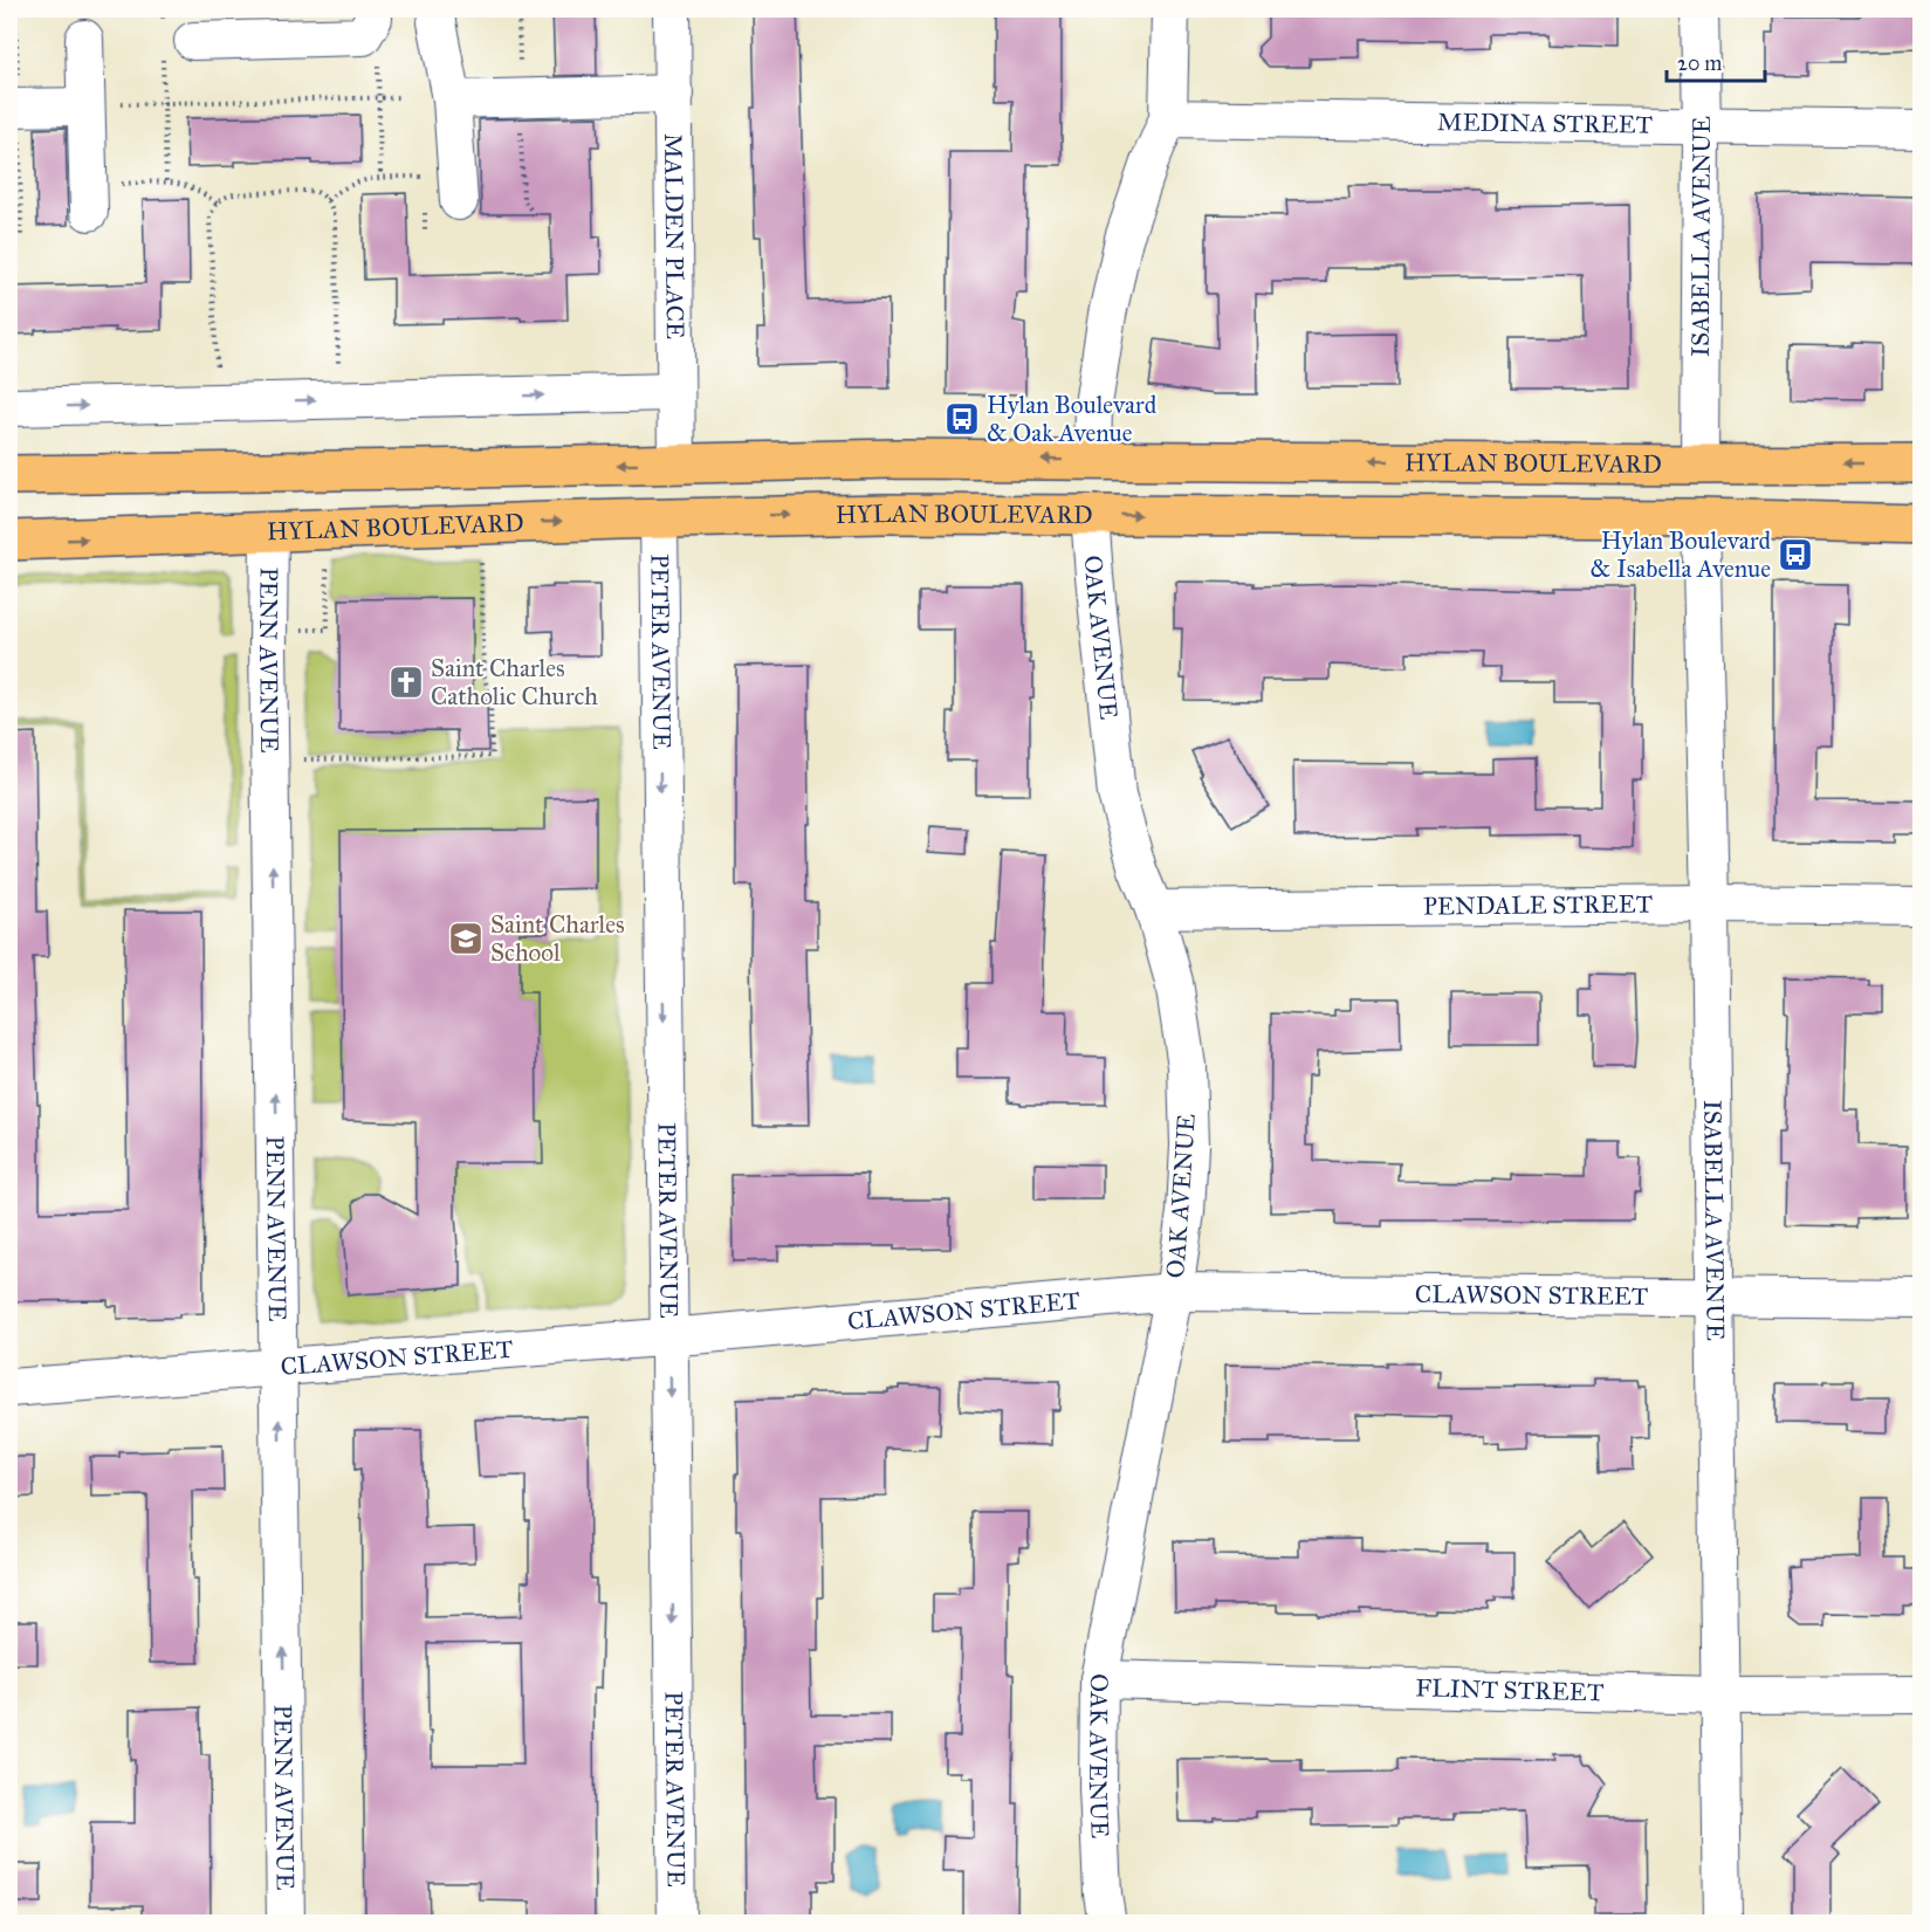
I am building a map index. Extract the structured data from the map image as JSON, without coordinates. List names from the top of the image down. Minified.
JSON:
{"streets":{"main road":["HYLAN BOULEVARD"],"street":["MEDINA STREET","MALDEN PLACE","ISABELLA AVENUE","OAK AVENUE","PETER AVENUE","PENN AVENUE","PENDALE STREET","CLAWSON STREET","FLINT STREET"]},"crossings":[["MEDINA STREET","ISABELLA AVENUE"],["MALDEN PLACE","HYLAN BOULEVARD"],["ISABELLA AVENUE","HYLAN BOULEVARD"],["ISABELLA AVENUE","PENDALE STREET"],["ISABELLA AVENUE","CLAWSON STREET"],["ISABELLA AVENUE","FLINT STREET"],["HYLAN BOULEVARD","OAK AVENUE"],["HYLAN BOULEVARD","PETER AVENUE"],["HYLAN BOULEVARD","PENN AVENUE"],["OAK AVENUE","PENDALE STREET"],["OAK AVENUE","CLAWSON STREET"],["OAK AVENUE","FLINT STREET"],["PETER AVENUE","CLAWSON STREET"],["PENN AVENUE","CLAWSON STREET"]],"one_way":["PETER AVENUE","PENN AVENUE"],"places":{"bus stop":["Hylan Boulevard & Oak Avenue","Hylan Boulevard & Isabella Avenue"],"church":["Saint Charles Catholic Church"],"school or university":["Saint Charles School"]},"scale_bar":"20 m"}
